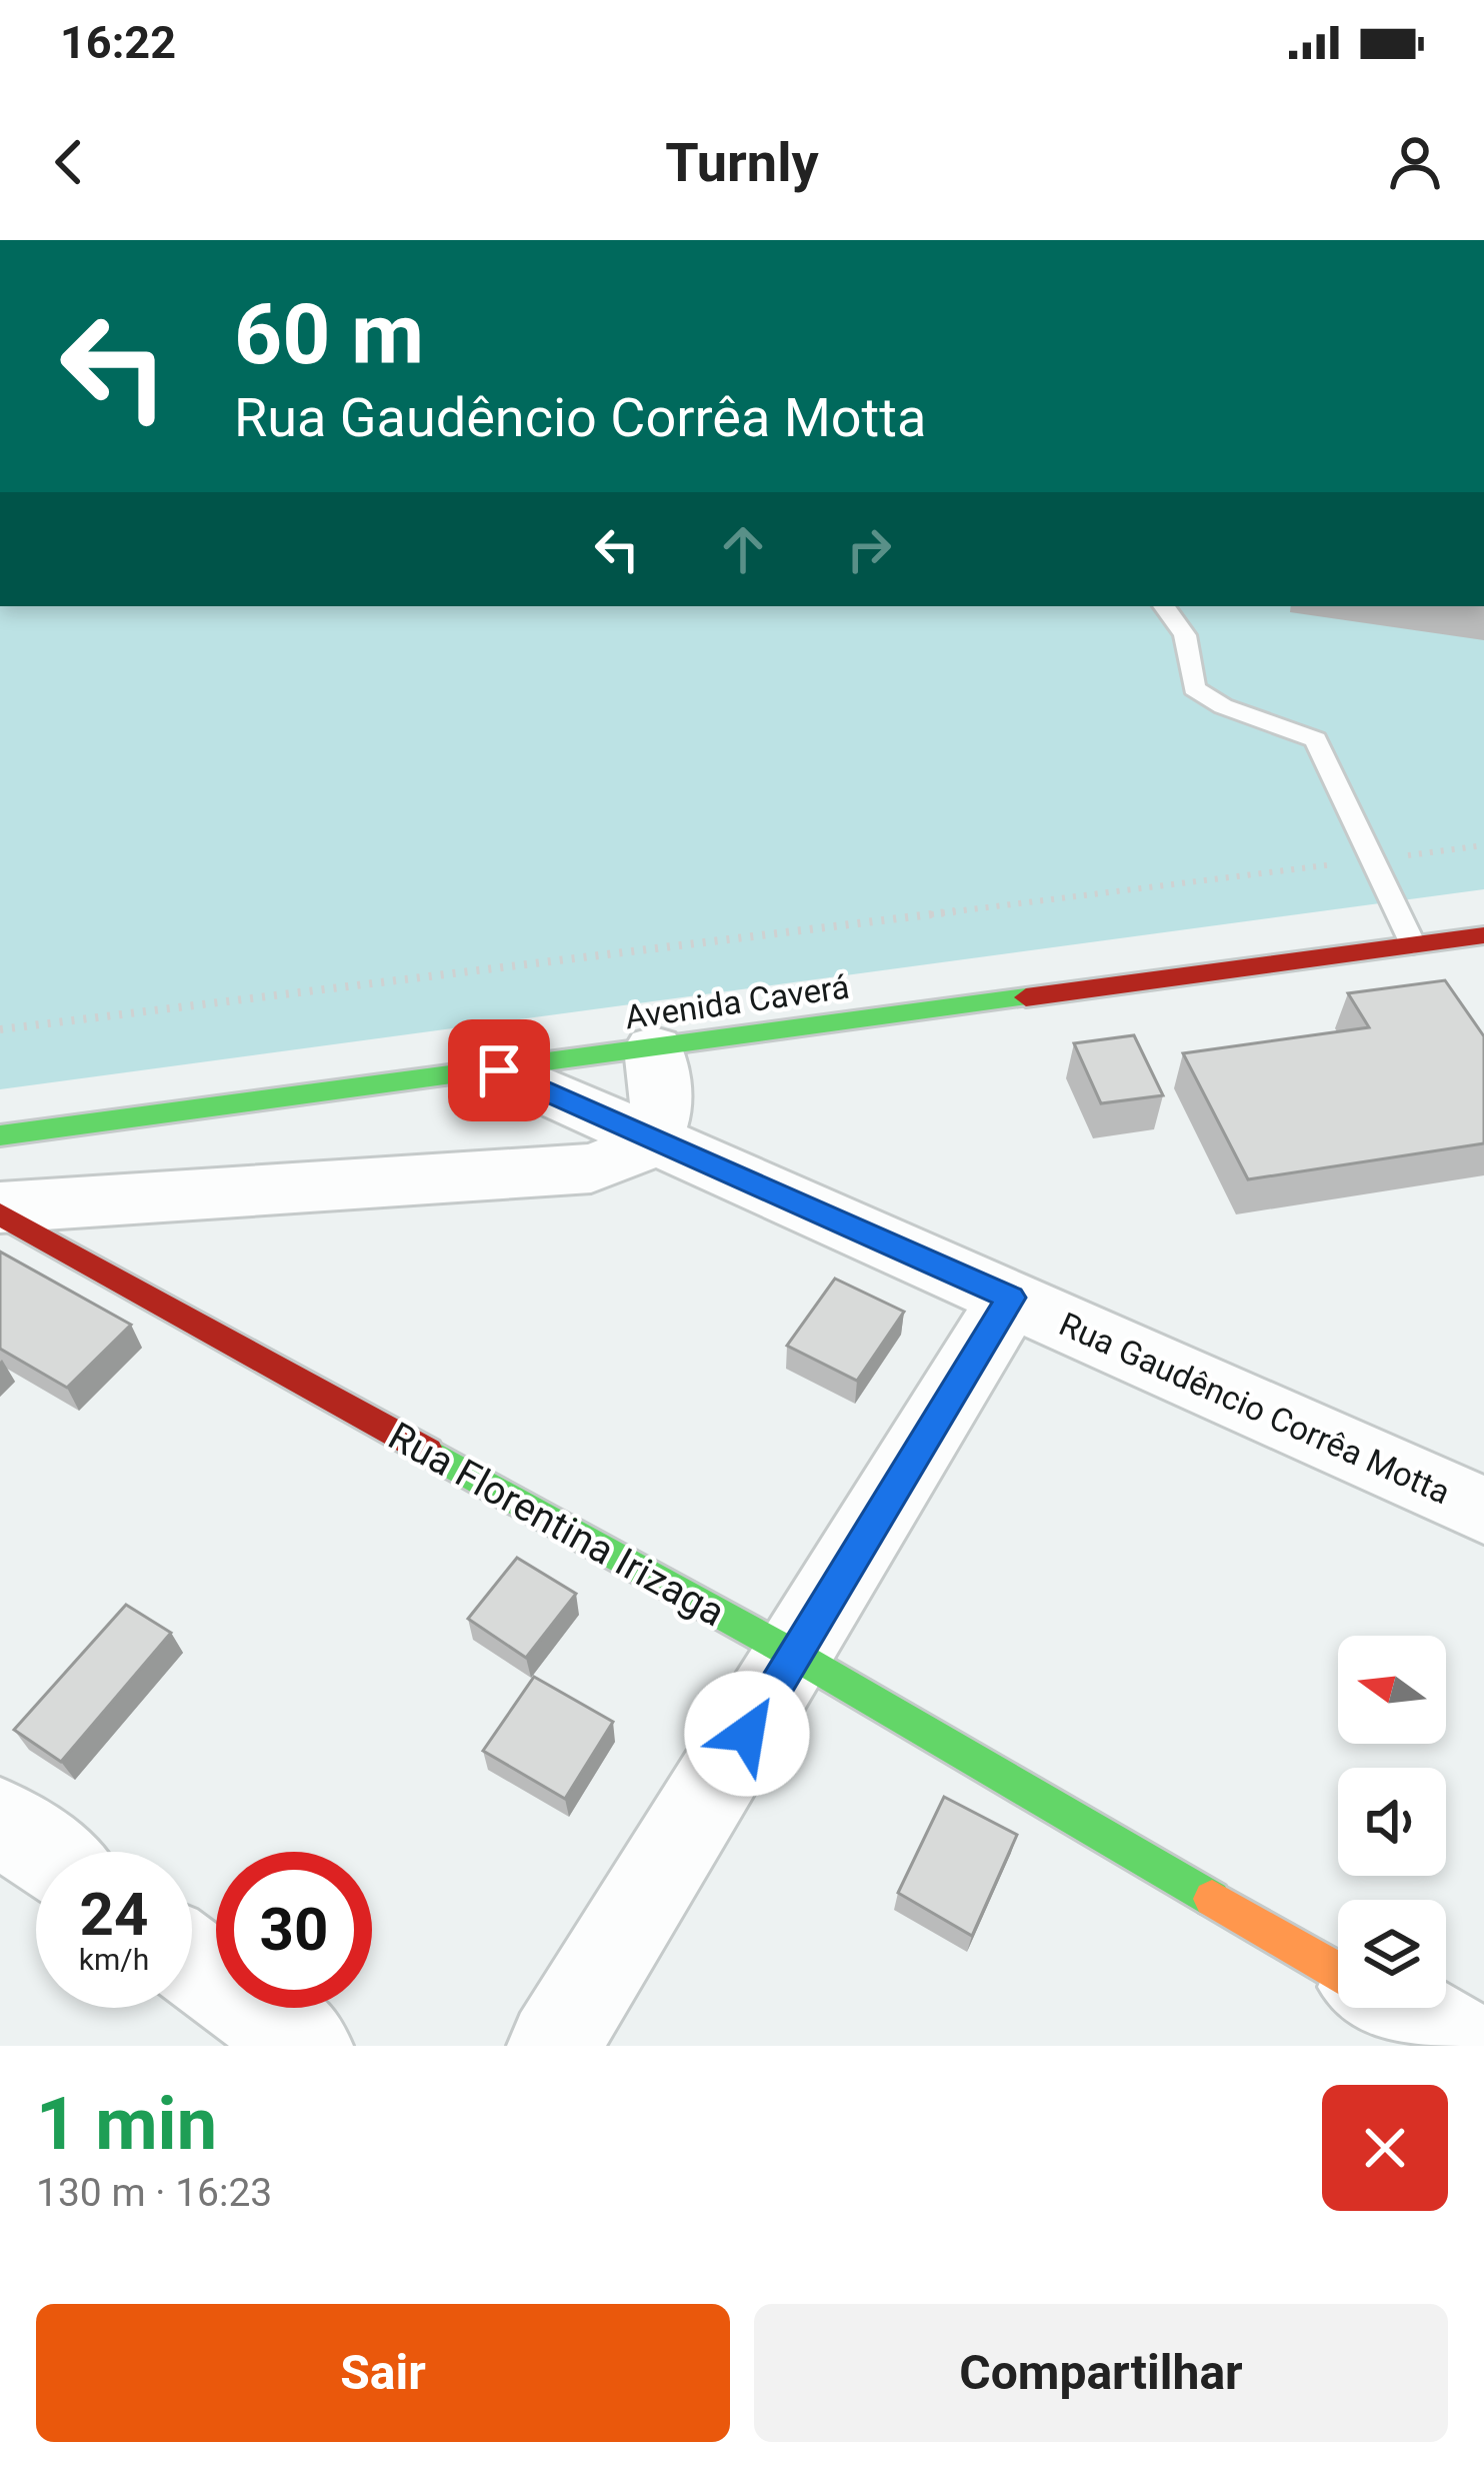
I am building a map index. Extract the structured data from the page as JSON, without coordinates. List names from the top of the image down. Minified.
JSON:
{"streets":{"street":["Avenida Caverá","Rua Gaudêncio Corrêa Motta","Rua Florentina Irizaga"]},"crossings":[["Avenida Caverá","Rua Gaudêncio Corrêa Motta"]],"north":"left","page":{"status":"16:22","header":"Turnly","turn":["60 m","Rua Gaudêncio Corrêa Motta"],"speed":"24 km/h","limit":"30","heading":["1 min","130 m · 16:23"],"buttons":["Sair","Compartilhar"]}}
